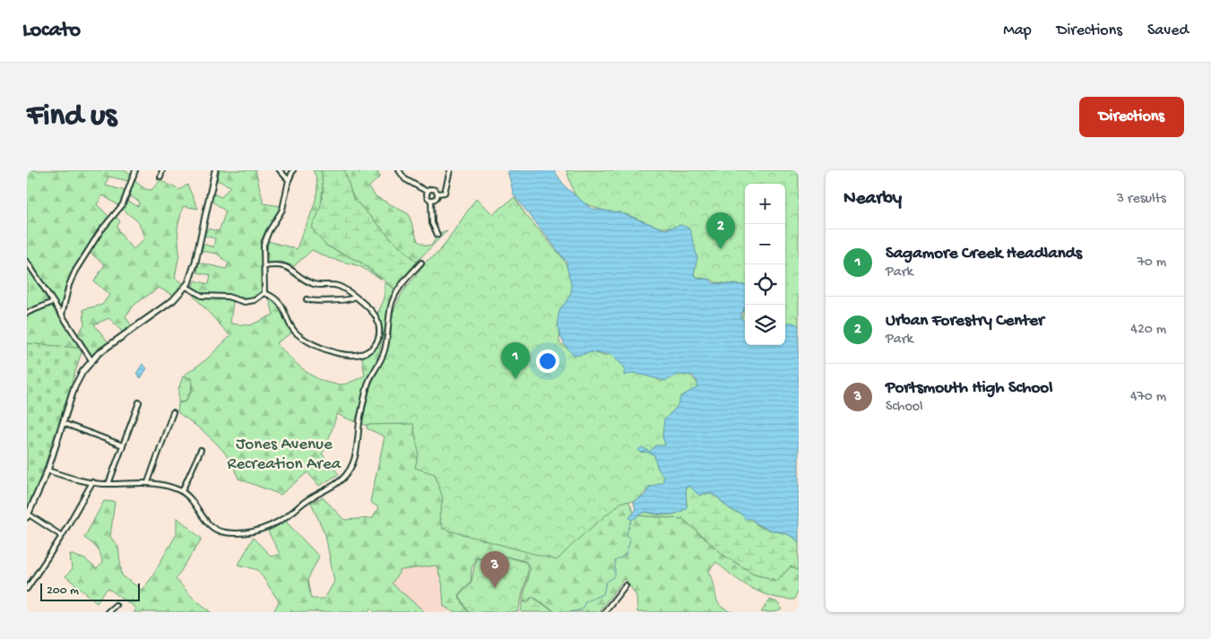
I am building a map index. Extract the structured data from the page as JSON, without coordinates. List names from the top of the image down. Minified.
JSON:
{"parks":["Jones Avenue Recreation Area"],"scale_bar":"200 m","page":{"header":"Locato","nav":["Map","Directions","Saved"],"buttons":"Directions","title":"Find us","heading":["Nearby","3 results"],"map_buttons":["+","−"],"pins":["2","1","3"],"list":[{"mark":"1","name":"Sagamore Creek Headlands","note":"Park","value":"70 m"},{"mark":"2","name":"Urban Forestry Center","note":"Park","value":"420 m"},{"mark":"3","name":"Portsmouth High School","note":"School","value":"470 m"}],"scale":"200 m"}}
